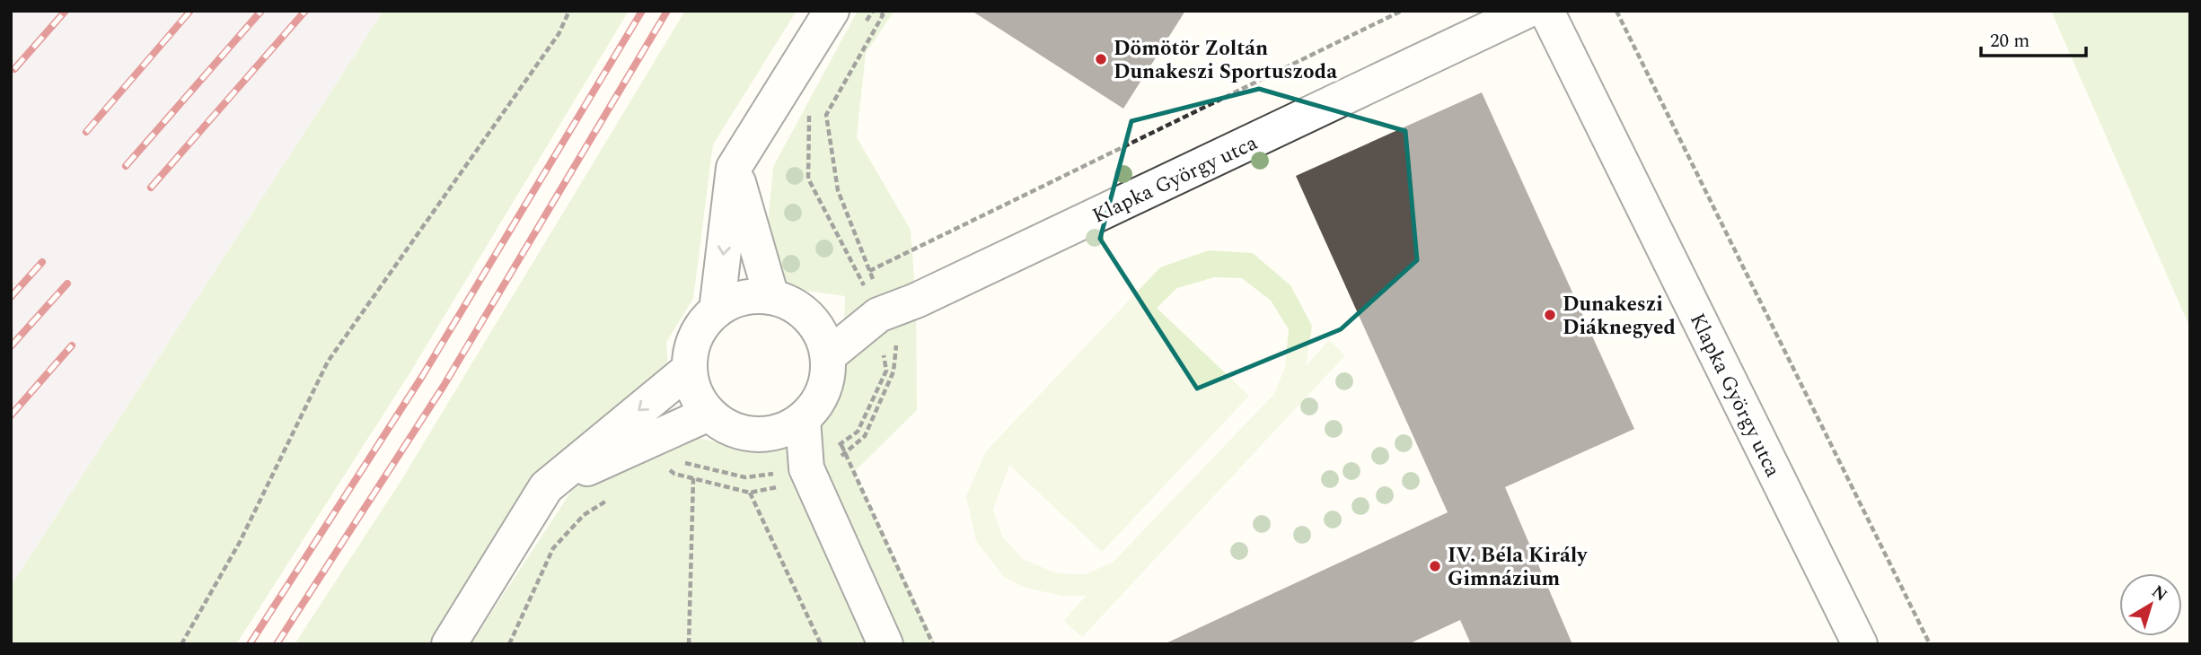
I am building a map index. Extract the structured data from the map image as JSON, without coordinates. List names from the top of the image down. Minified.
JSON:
{"streets":{"street":["Klapka György utca"]},"places":["Dömötör Zoltán Dunakeszi Sportuszoda","Dunakeszi Diáknegyed","IV. Béla Király Gimnázium"],"scale_bar":"20 m","north":"top right"}
